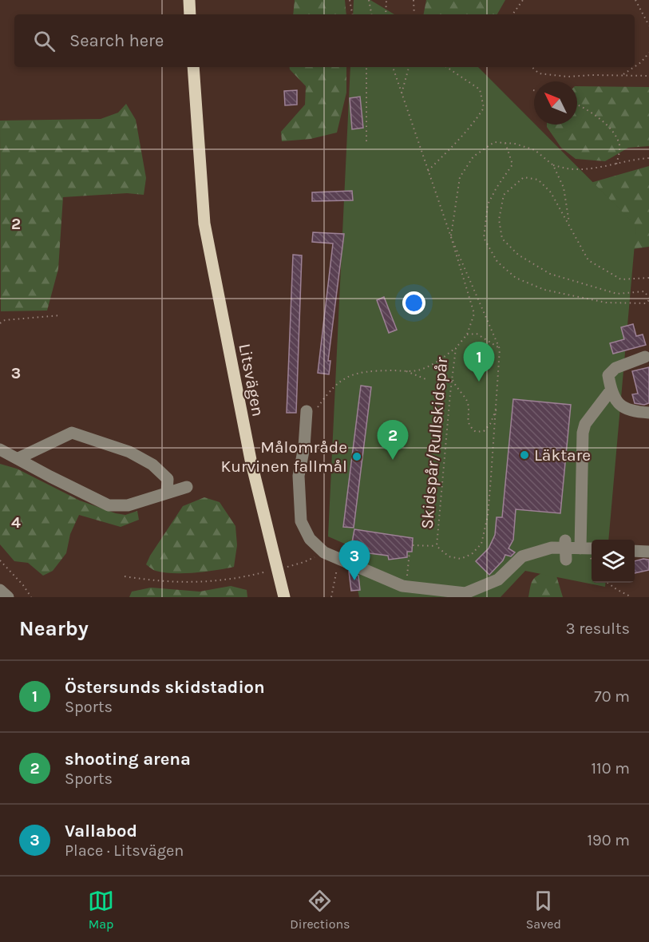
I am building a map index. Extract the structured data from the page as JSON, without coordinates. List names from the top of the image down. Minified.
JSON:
{"streets":{"main road":["Litsvägen"],"path":["Skidspår/Rullskidspår"]},"places":["Läktare","Målområde Kurvinen fallmål"],"north":"top left","page":{"search":"Search here","pins":["1","2","3"],"heading":["Nearby","3 results"],"list":[{"mark":"1","name":"Östersunds skidstadion","note":"Sports","value":"70 m"},{"mark":"2","name":"shooting arena","note":"Sports","value":"110 m"},{"mark":"3","name":"Vallabod","note":"Place · Litsvägen","value":"190 m"}],"nav":["Map","Directions","Saved"]},"grid":{"rows":["2","3","4"]}}
